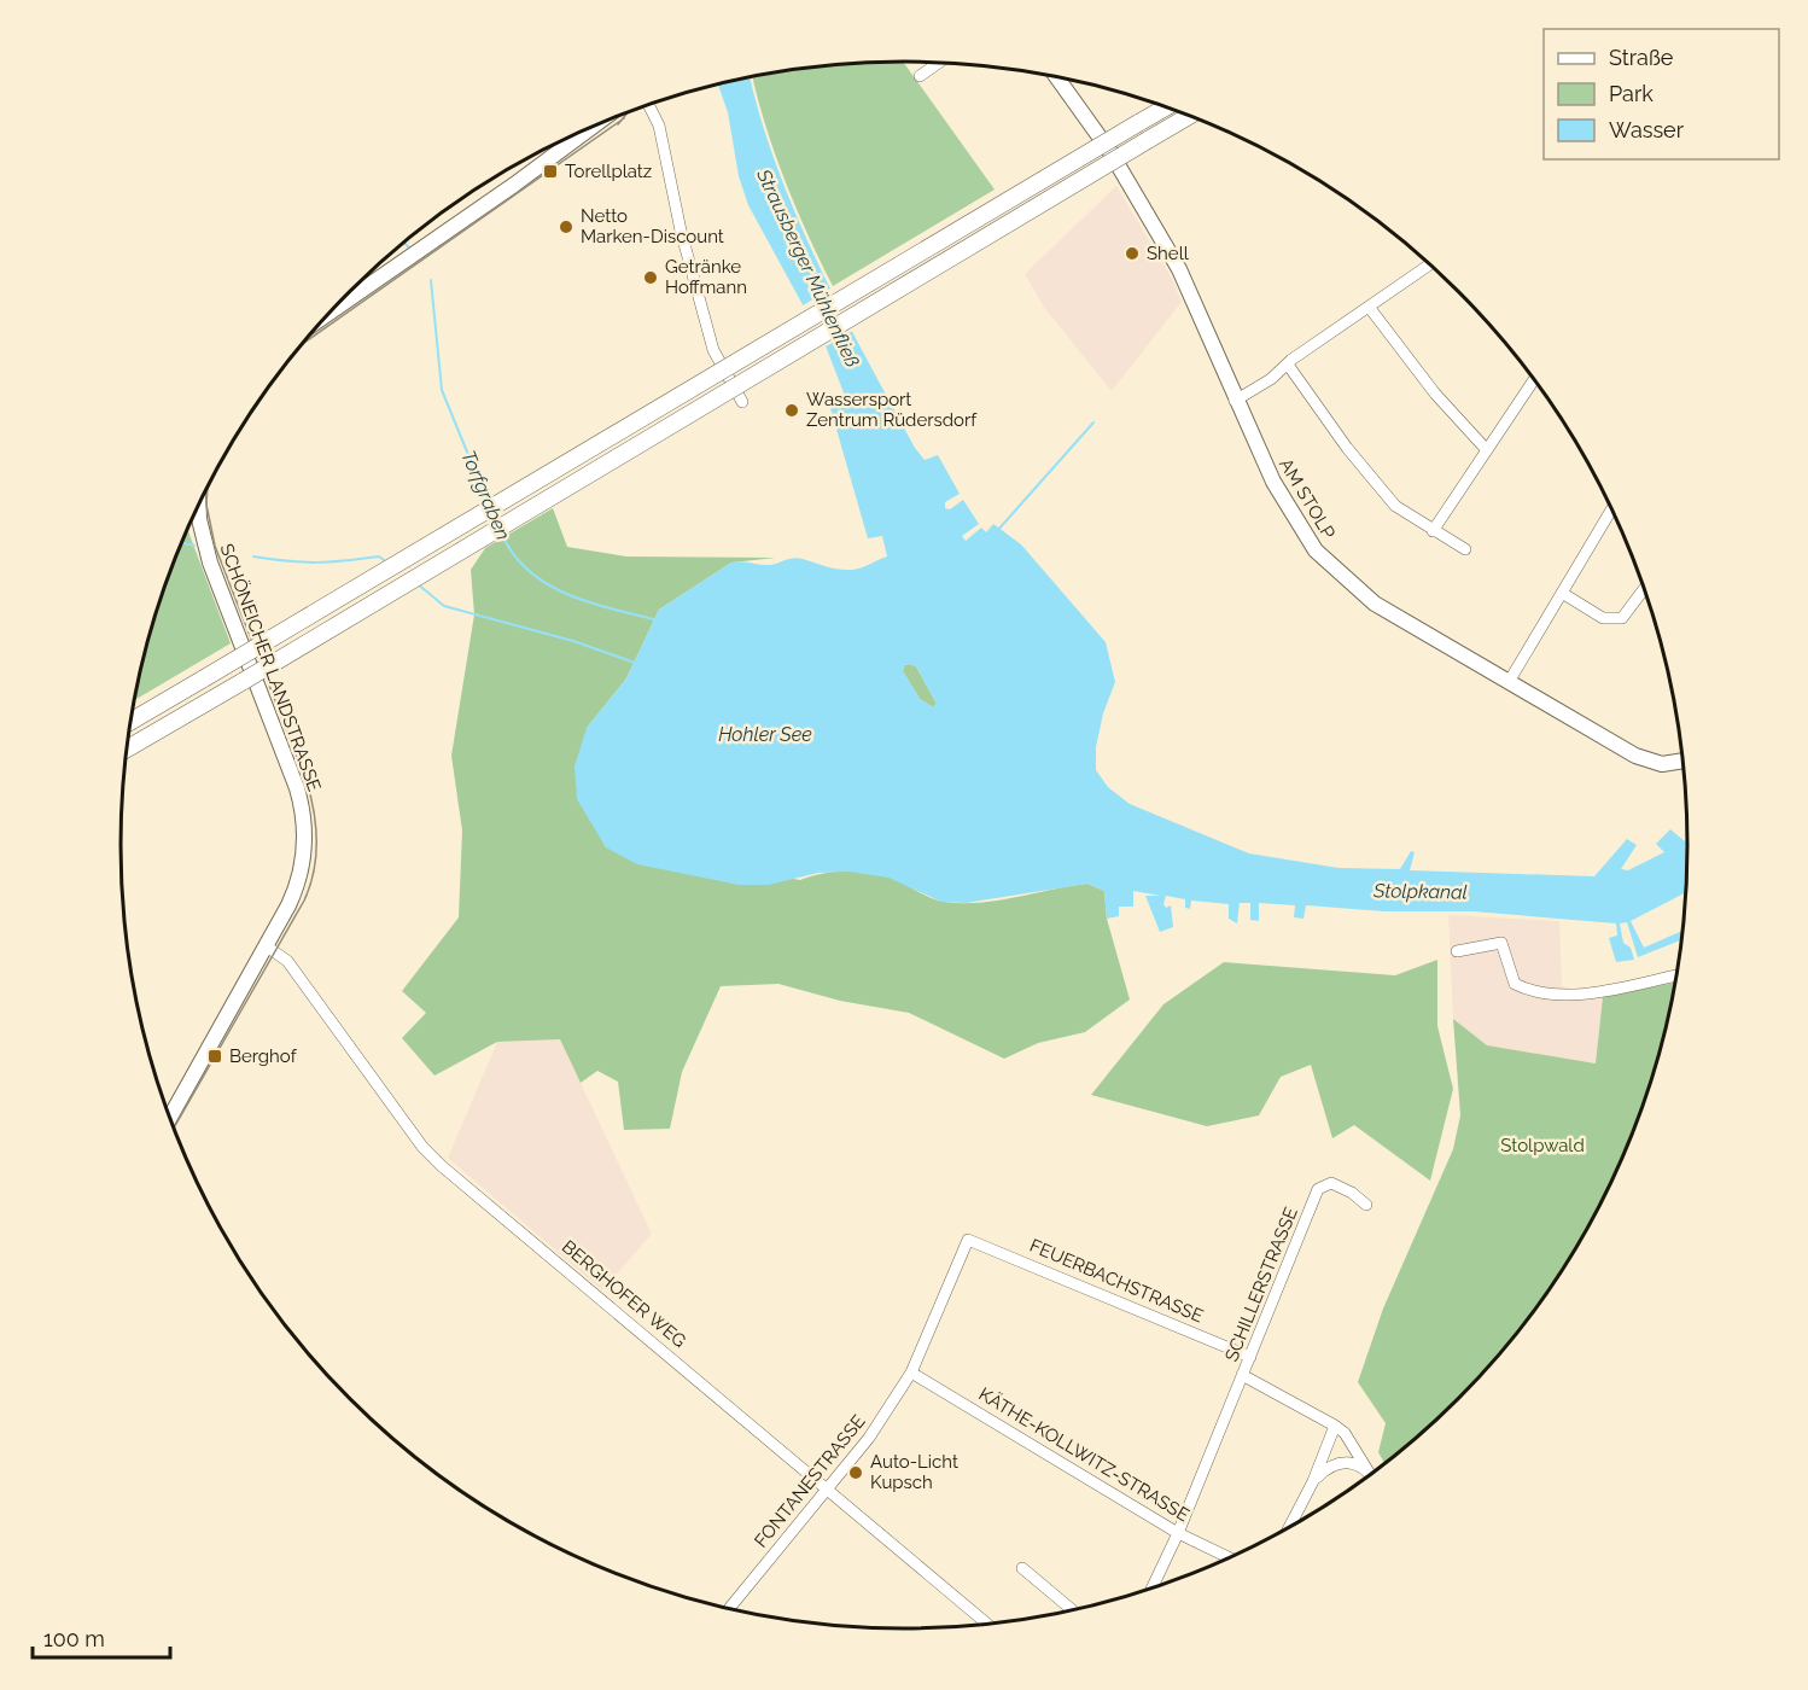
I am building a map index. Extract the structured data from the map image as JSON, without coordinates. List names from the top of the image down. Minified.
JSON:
{"streets":{"main road":["AM STOLP","SCHÖNEICHER LANDSTRASSE"],"street":["FEUERBACHSTRASSE","SCHILLERSTRASSE","BERGHOFER WEG","KÄTHE-KOLLWITZ-STRASSE","FONTANESTRASSE"]},"crossings":[["SCHÖNEICHER LANDSTRASSE","BERGHOFER WEG"],["FEUERBACHSTRASSE","SCHILLERSTRASSE"],["FEUERBACHSTRASSE","FONTANESTRASSE"],["BERGHOFER WEG","FONTANESTRASSE"],["KÄTHE-KOLLWITZ-STRASSE","FONTANESTRASSE"]],"water":["Strausberger Mühlenfließ","Torfgraben","Hohler See","Stolpkanal"],"parks":["Stolpwald"],"places":{"transit":["Torellplatz","Berghof"],"other":["Netto Marken-Discount","Shell","Getränke Hoffmann","Wassersport Zentrum Rüdersdorf","Auto-Licht Kupsch"]},"legend":["Straße","Park","Wasser"],"scale_bar":"100 m"}
